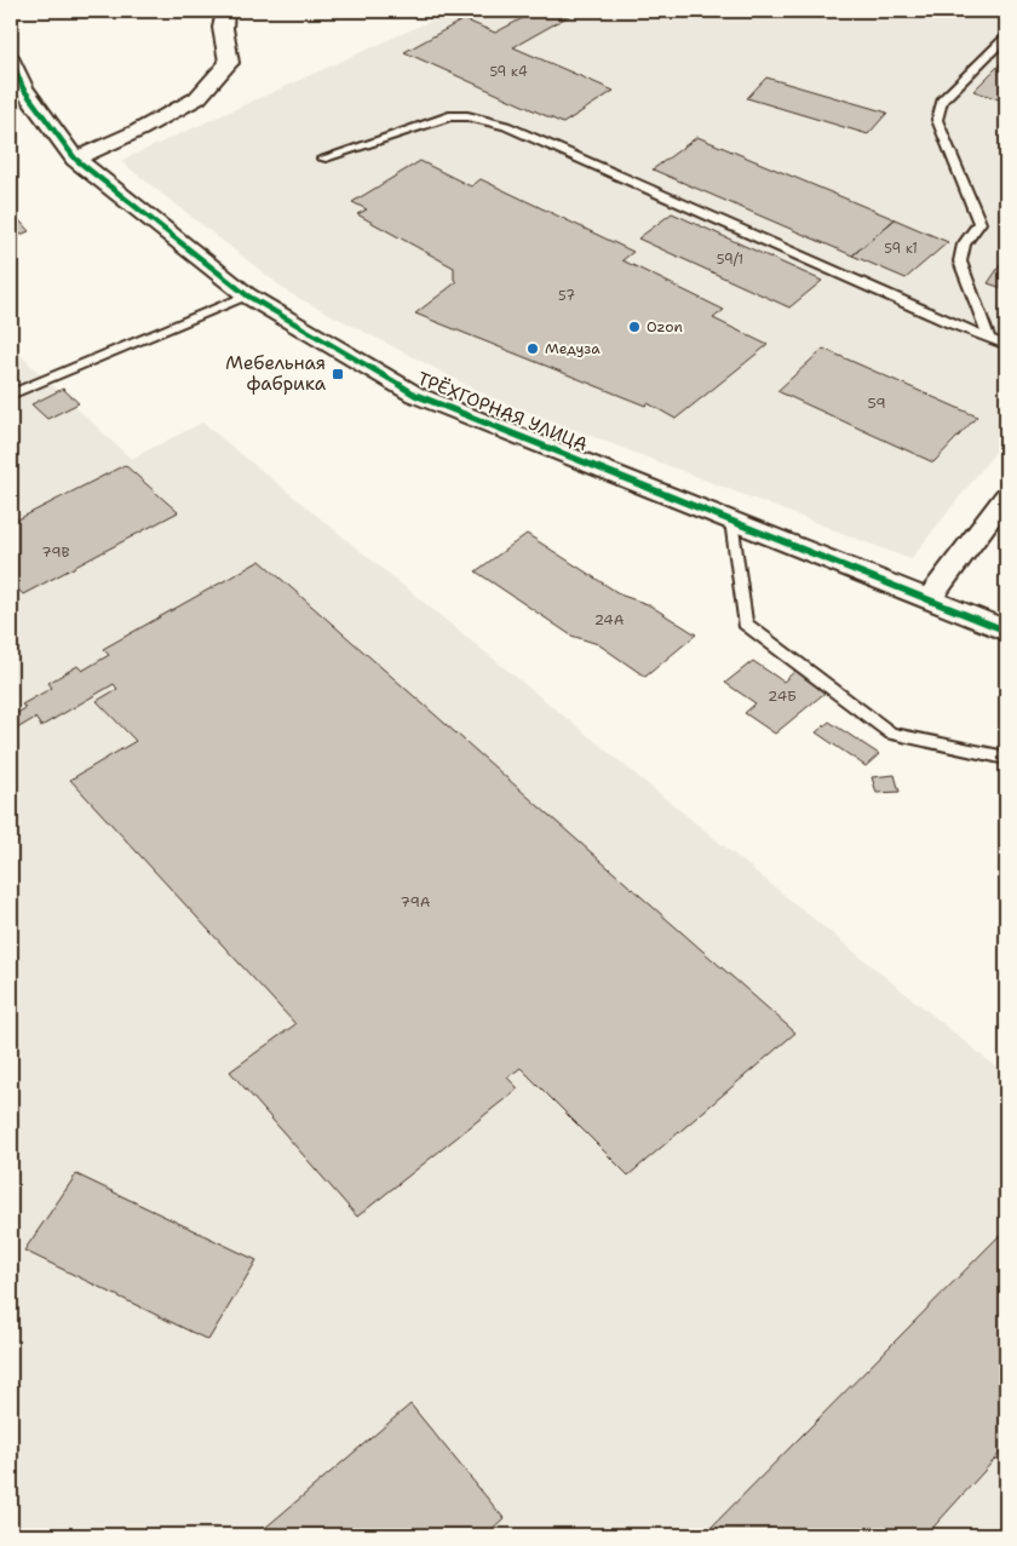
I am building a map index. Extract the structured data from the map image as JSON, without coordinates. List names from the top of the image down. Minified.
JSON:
{"streets":{"street":["ТРЁХГОРНАЯ УЛИЦА"]},"places":{"other":["Ozon","Медуза"],"transit":["Мебельная фабрика"]},"house_numbers":["59 к4","59 к1","59/1","57","59","79В","24А","24Б","79А"]}
